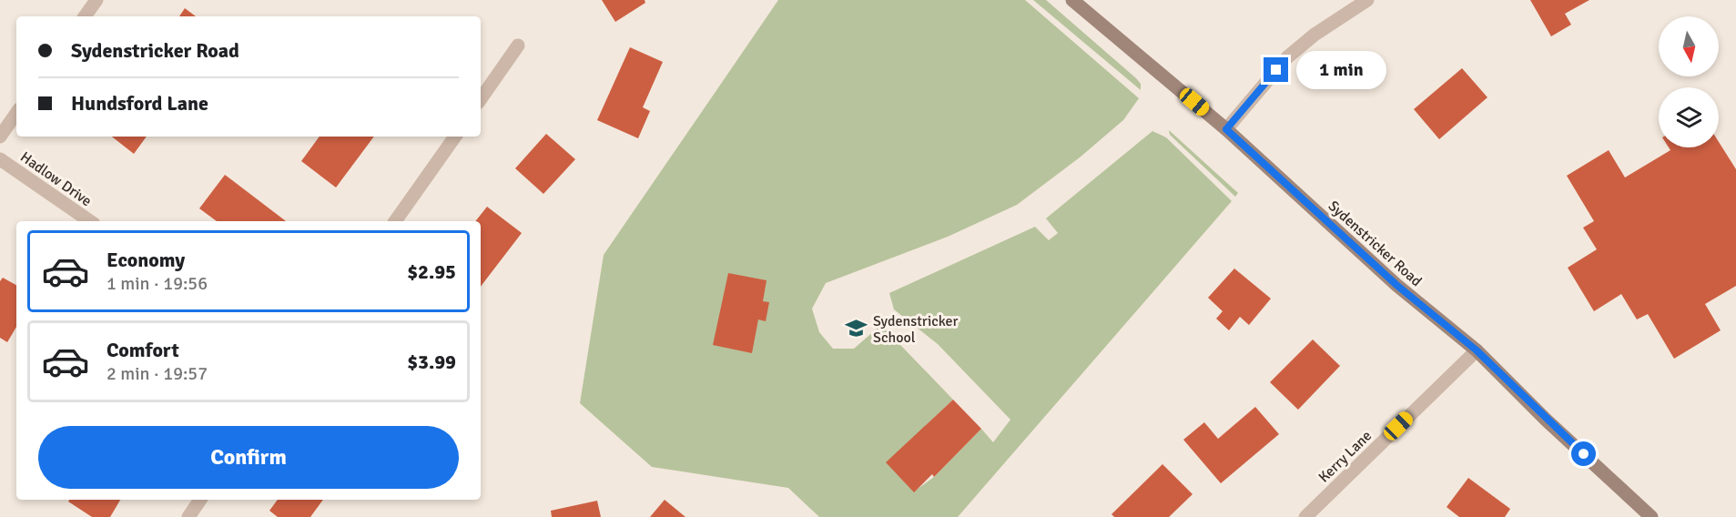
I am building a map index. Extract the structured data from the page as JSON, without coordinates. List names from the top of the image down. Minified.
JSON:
{"streets":{"main road":["Sydenstricker Road"],"street":["Hadlow Drive","Kerry Lane"]},"crossings":[["Sydenstricker Road","Kerry Lane"]],"places":{"school or university":["Sydenstricker School"]},"north":"bottom","page":{"banner":["Sydenstricker Road","Hundsford Lane"],"bubble":"1 min","list":[{"name":"Economy","note":"1 min · 19:56","value":"$2.95"},{"name":"Comfort","note":"2 min · 19:57","value":"$3.99"}],"buttons":"Confirm"}}
